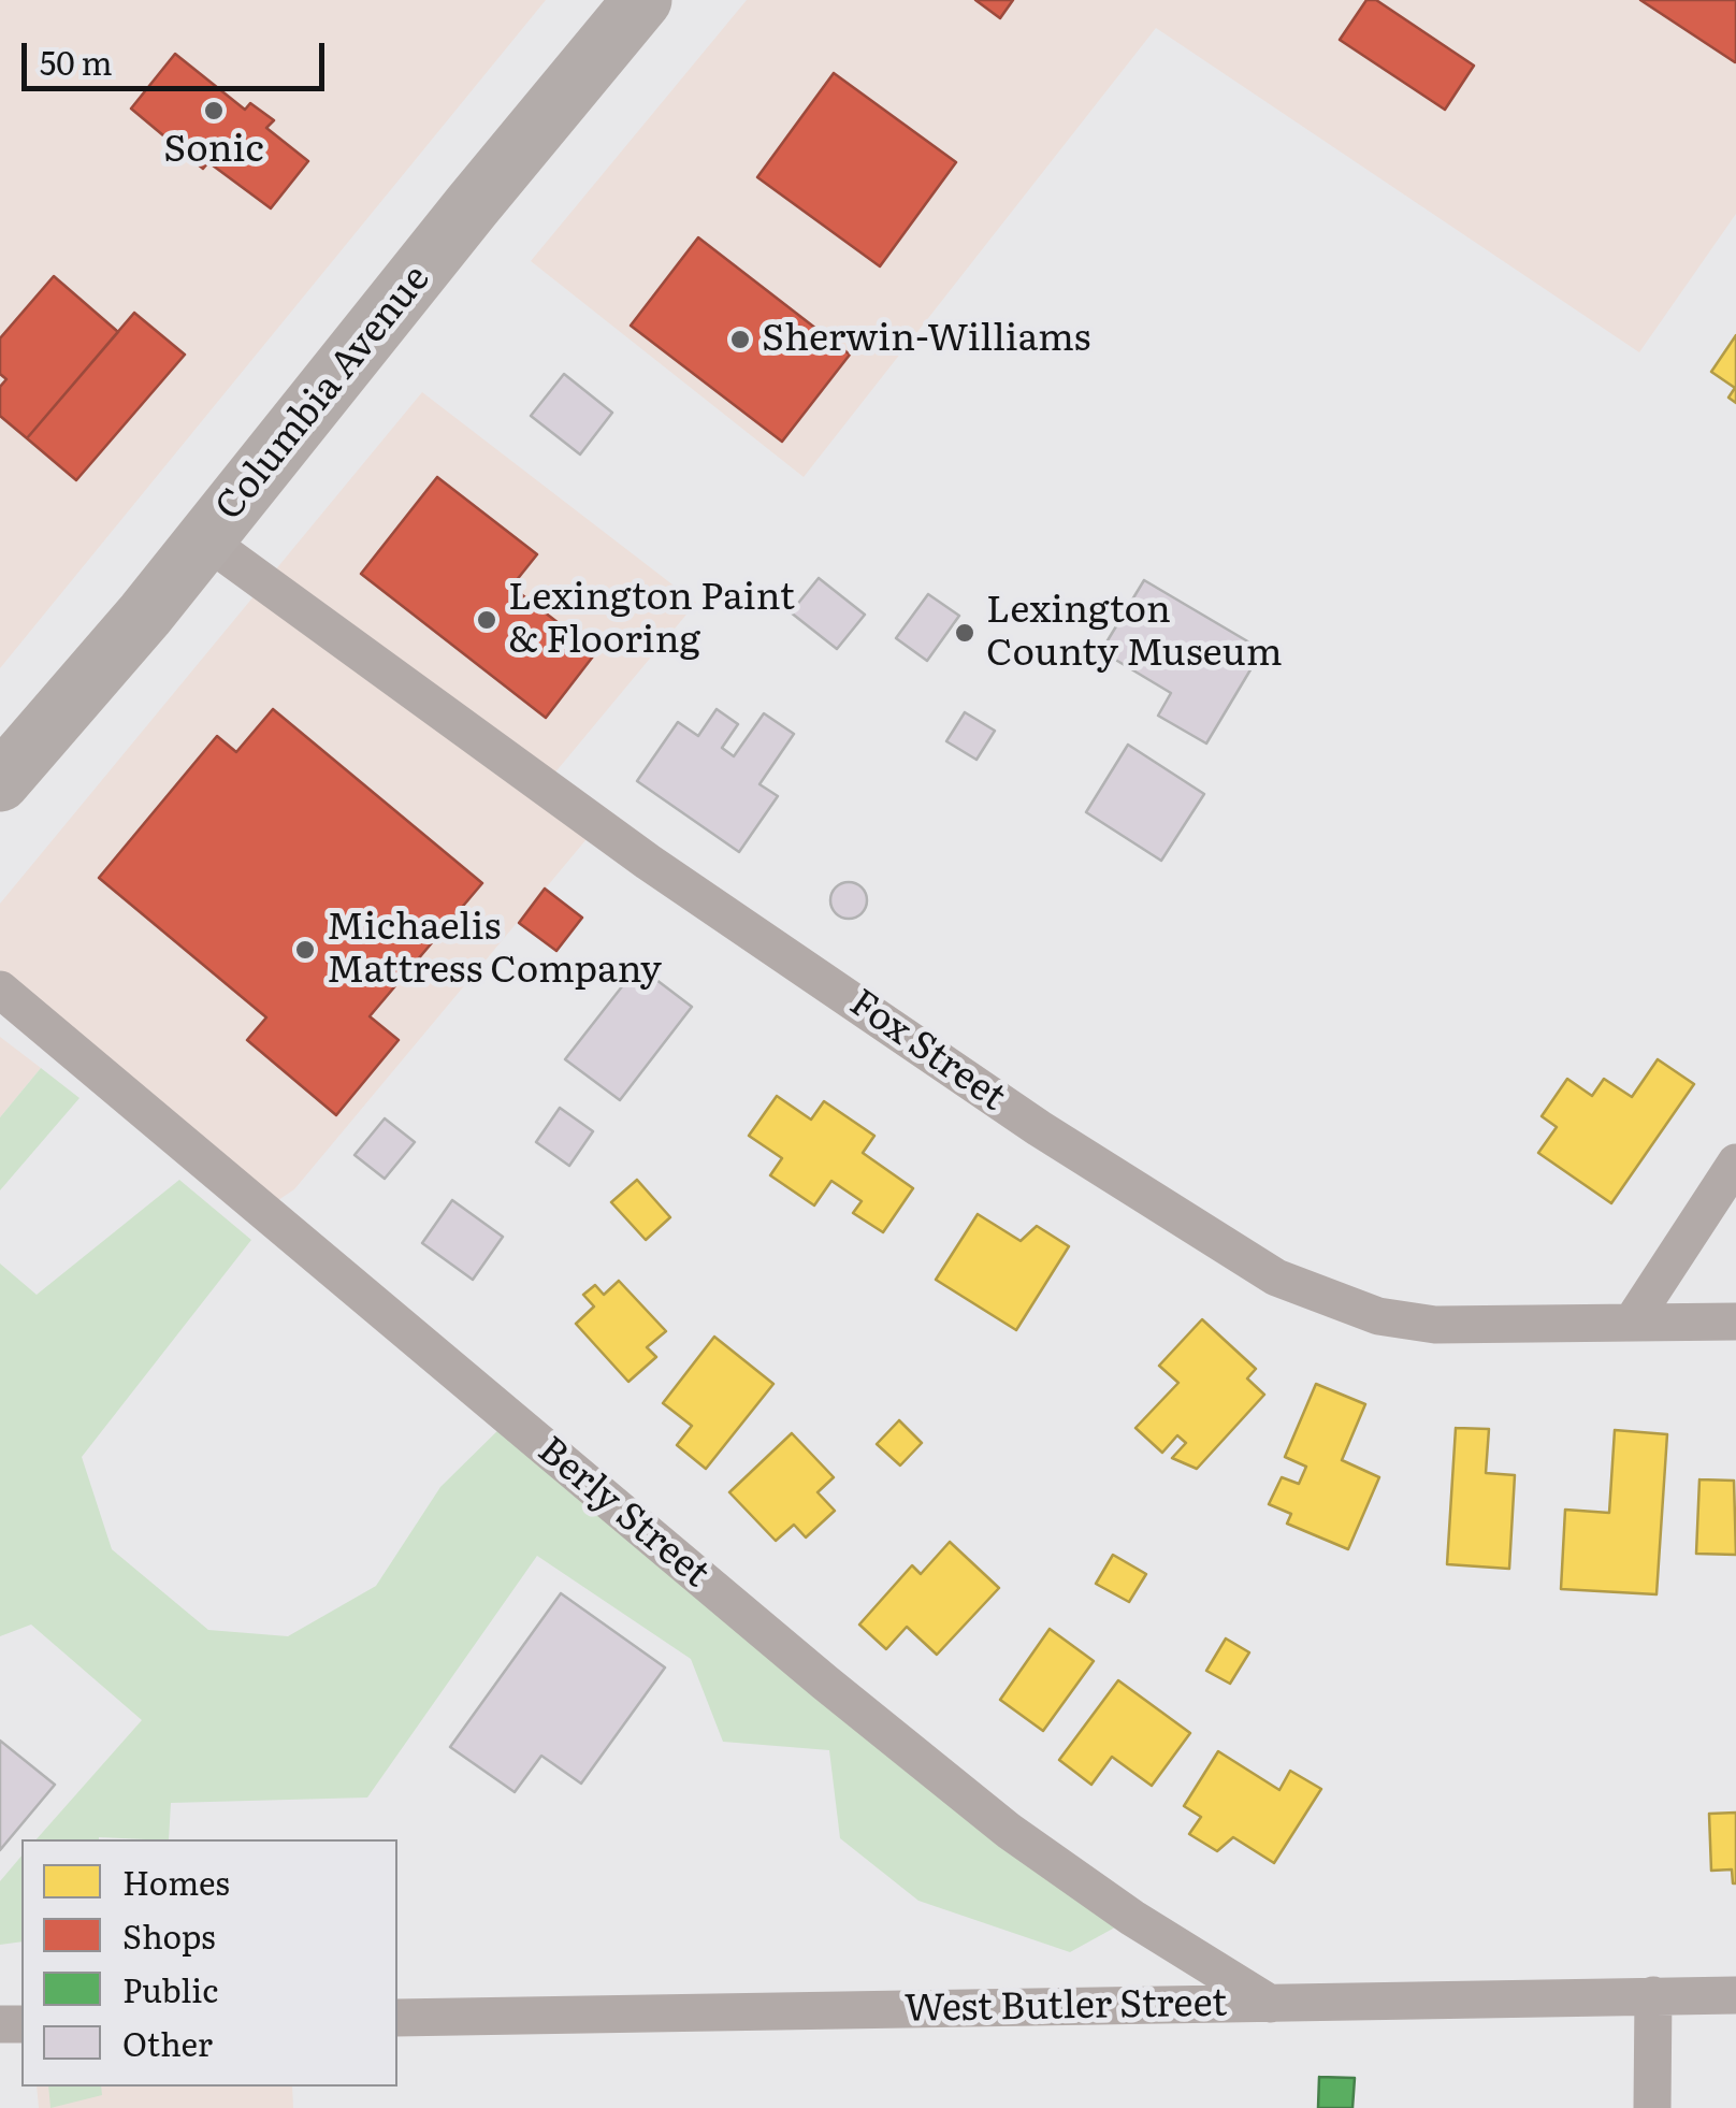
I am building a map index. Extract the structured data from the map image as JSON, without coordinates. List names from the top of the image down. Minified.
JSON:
{"streets":{"main road":["Columbia Avenue"],"street":["Fox Street","Berly Street","West Butler Street"]},"crossings":[["Columbia Avenue","Fox Street"],["Berly Street","West Butler Street"]],"places":["Sonic","Sherwin-Williams","Lexington Paint & Flooring","Lexington County Museum","Michaelis Mattress Company"],"legend":["Homes","Shops","Public","Other"],"scale_bar":"50 m"}
